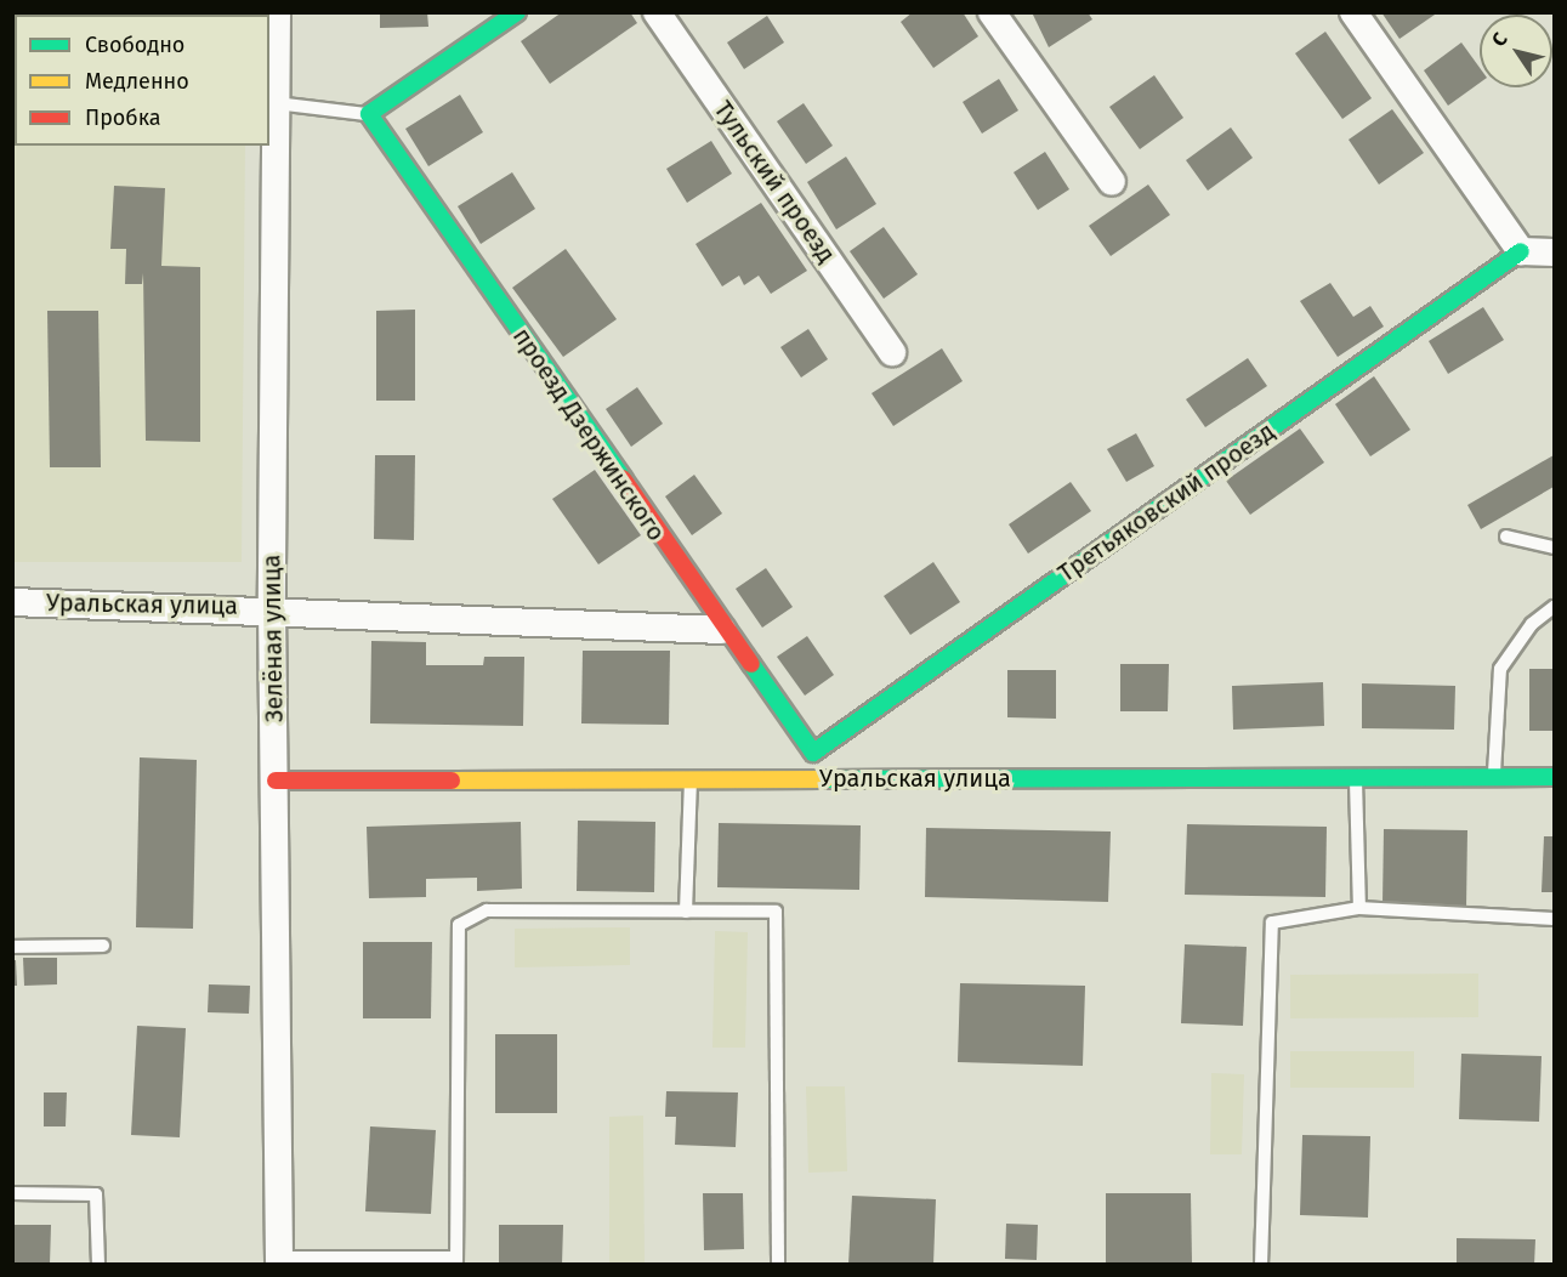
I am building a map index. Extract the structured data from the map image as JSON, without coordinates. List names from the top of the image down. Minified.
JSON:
{"streets":{"street":["Тульский проезд","проезд Дзержинского","Третьяковский проезд","Уральская улица","Зелёная улица"]},"crossings":[["проезд Дзержинского","Третьяковский проезд"],["проезд Дзержинского","Уральская улица"],["Уральская улица","Зелёная улица"]],"legend":["Свободно","Медленно","Пробка"],"north":"top left"}
